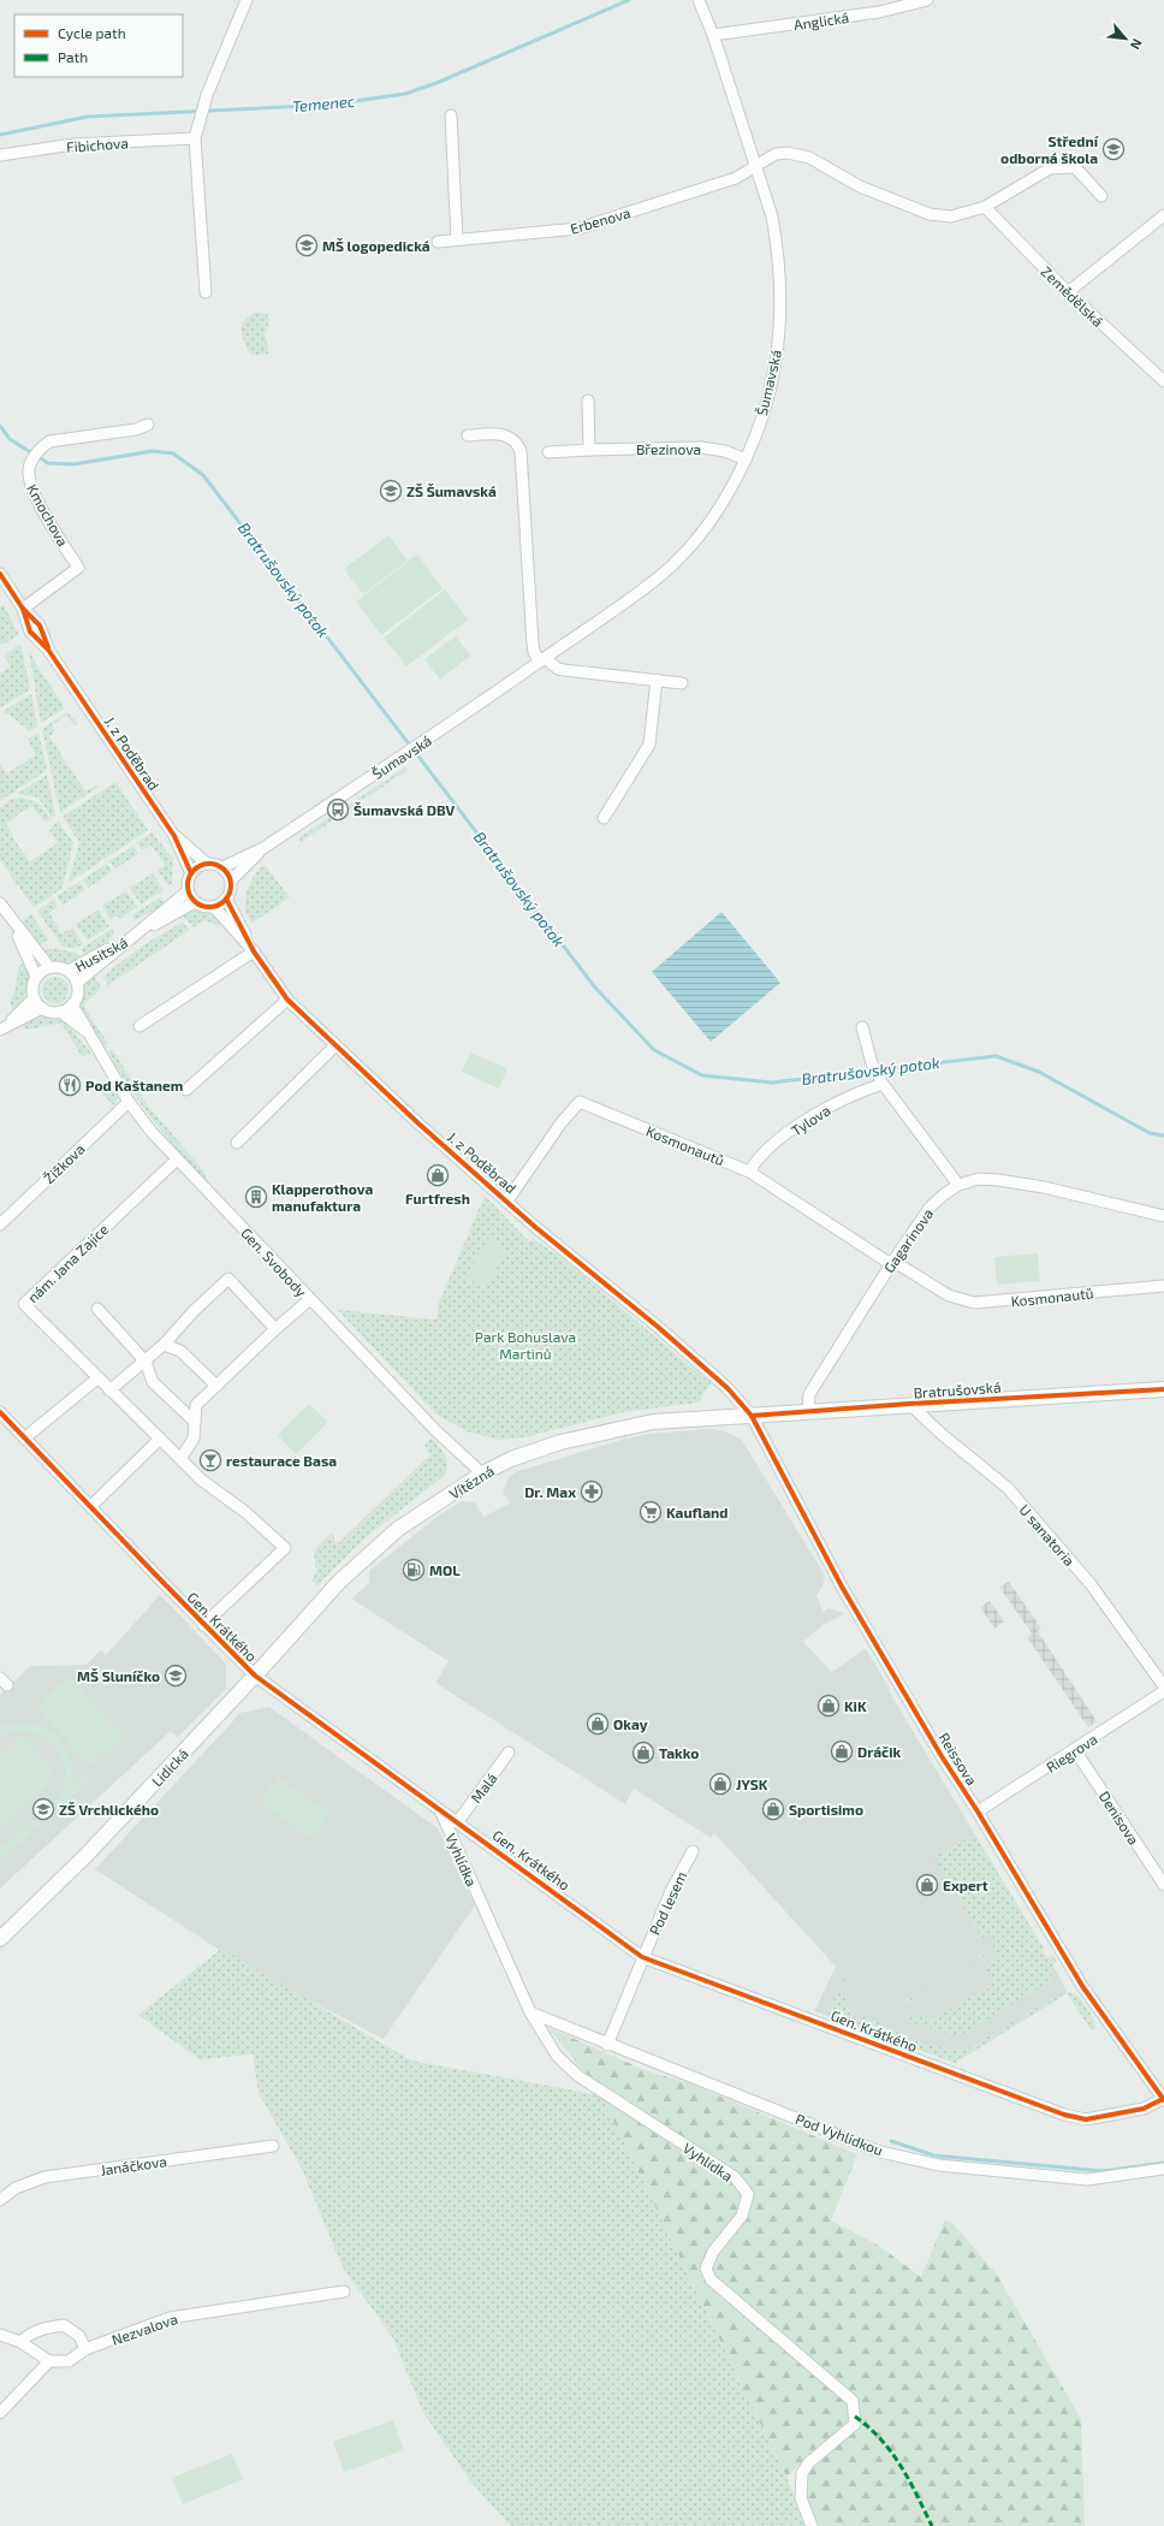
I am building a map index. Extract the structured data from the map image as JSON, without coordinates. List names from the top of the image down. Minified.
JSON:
{"streets":{"main road":["Bratrušovská","Vítězná","Lidická"],"street":["Anglická","Fibichova","Erbenova","Zemědělská","Šumavská","Březinova","Kmochova","J. z Poděbrad","Husitská","Tylova","Kosmonautů","Žižkova","Gagarinova","Gen. Svobody","nám. Jana Zajíce","U sanatoria","Gen. Krátkého","Riegrova","Reissova","Malá","Denisova","Vyhlídka","Pod lesem","Pod Vyhlídkou","Janáčkova","Nezvalova"]},"crossings":[["Anglická","Šumavská"],["Erbenova","Šumavská"],["Šumavská","Březinova"],["Šumavská","J. z Poděbrad"],["Šumavská","Husitská"],["Kmochova","J. z Poděbrad"],["J. z Poděbrad","Husitská"],["J. z Poděbrad","Kosmonautů"],["J. z Poděbrad","Bratrušovská"],["J. z Poděbrad","Vítězná"],["J. z Poděbrad","Reissova"],["Husitská","Gen. Svobody"],["Tylova","Kosmonautů"],["Kosmonautů","Gagarinova"],["Žižkova","Gen. Svobody"],["Gagarinova","Bratrušovská"],["Gen. Svobody","nám. Jana Zajíce"],["Gen. Svobody","Vítězná"],["nám. Jana Zajíce","Gen. Krátkého"],["Bratrušovská","Vítězná"],["Bratrušovská","U sanatoria"],["Bratrušovská","Reissova"],["Vítězná","Gen. Krátkého"],["Vítězná","Reissova"],["Vítězná","Lidická"],["Gen. Krátkého","Reissova"],["Gen. Krátkého","Lidická"],["Gen. Krátkého","Malá"],["Gen. Krátkého","Vyhlídka"],["Gen. Krátkého","Pod lesem"],["Riegrova","Reissova"],["Riegrova","Denisova"],["Vyhlídka","Pod Vyhlídkou"],["Pod lesem","Pod Vyhlídkou"]],"water":["Temenec","Bratrušovský potok"],"parks":["Park Bohuslava Martinů"],"places":{"school or university":["Střední odborná škola","MŠ logopedická","ZŠ Šumavská","MŠ Sluníčko","ZŠ Vrchlického"],"bus stop":["Šumavská DBV"],"restaurant":["Pod Kaštanem"],"shop":["Furtfresh","KiK","Okay","Dráčik","Takko","JYSK","Sportisimo","Expert"],"building":["Klapperothova manufaktura"],"bar":["restaurace Basa"],"pharmacy":["Dr. Max"],"supermarket":["Kaufland"],"fuel station":["MOL"]},"legend":["Cycle path","Path"],"north":"bottom right"}
